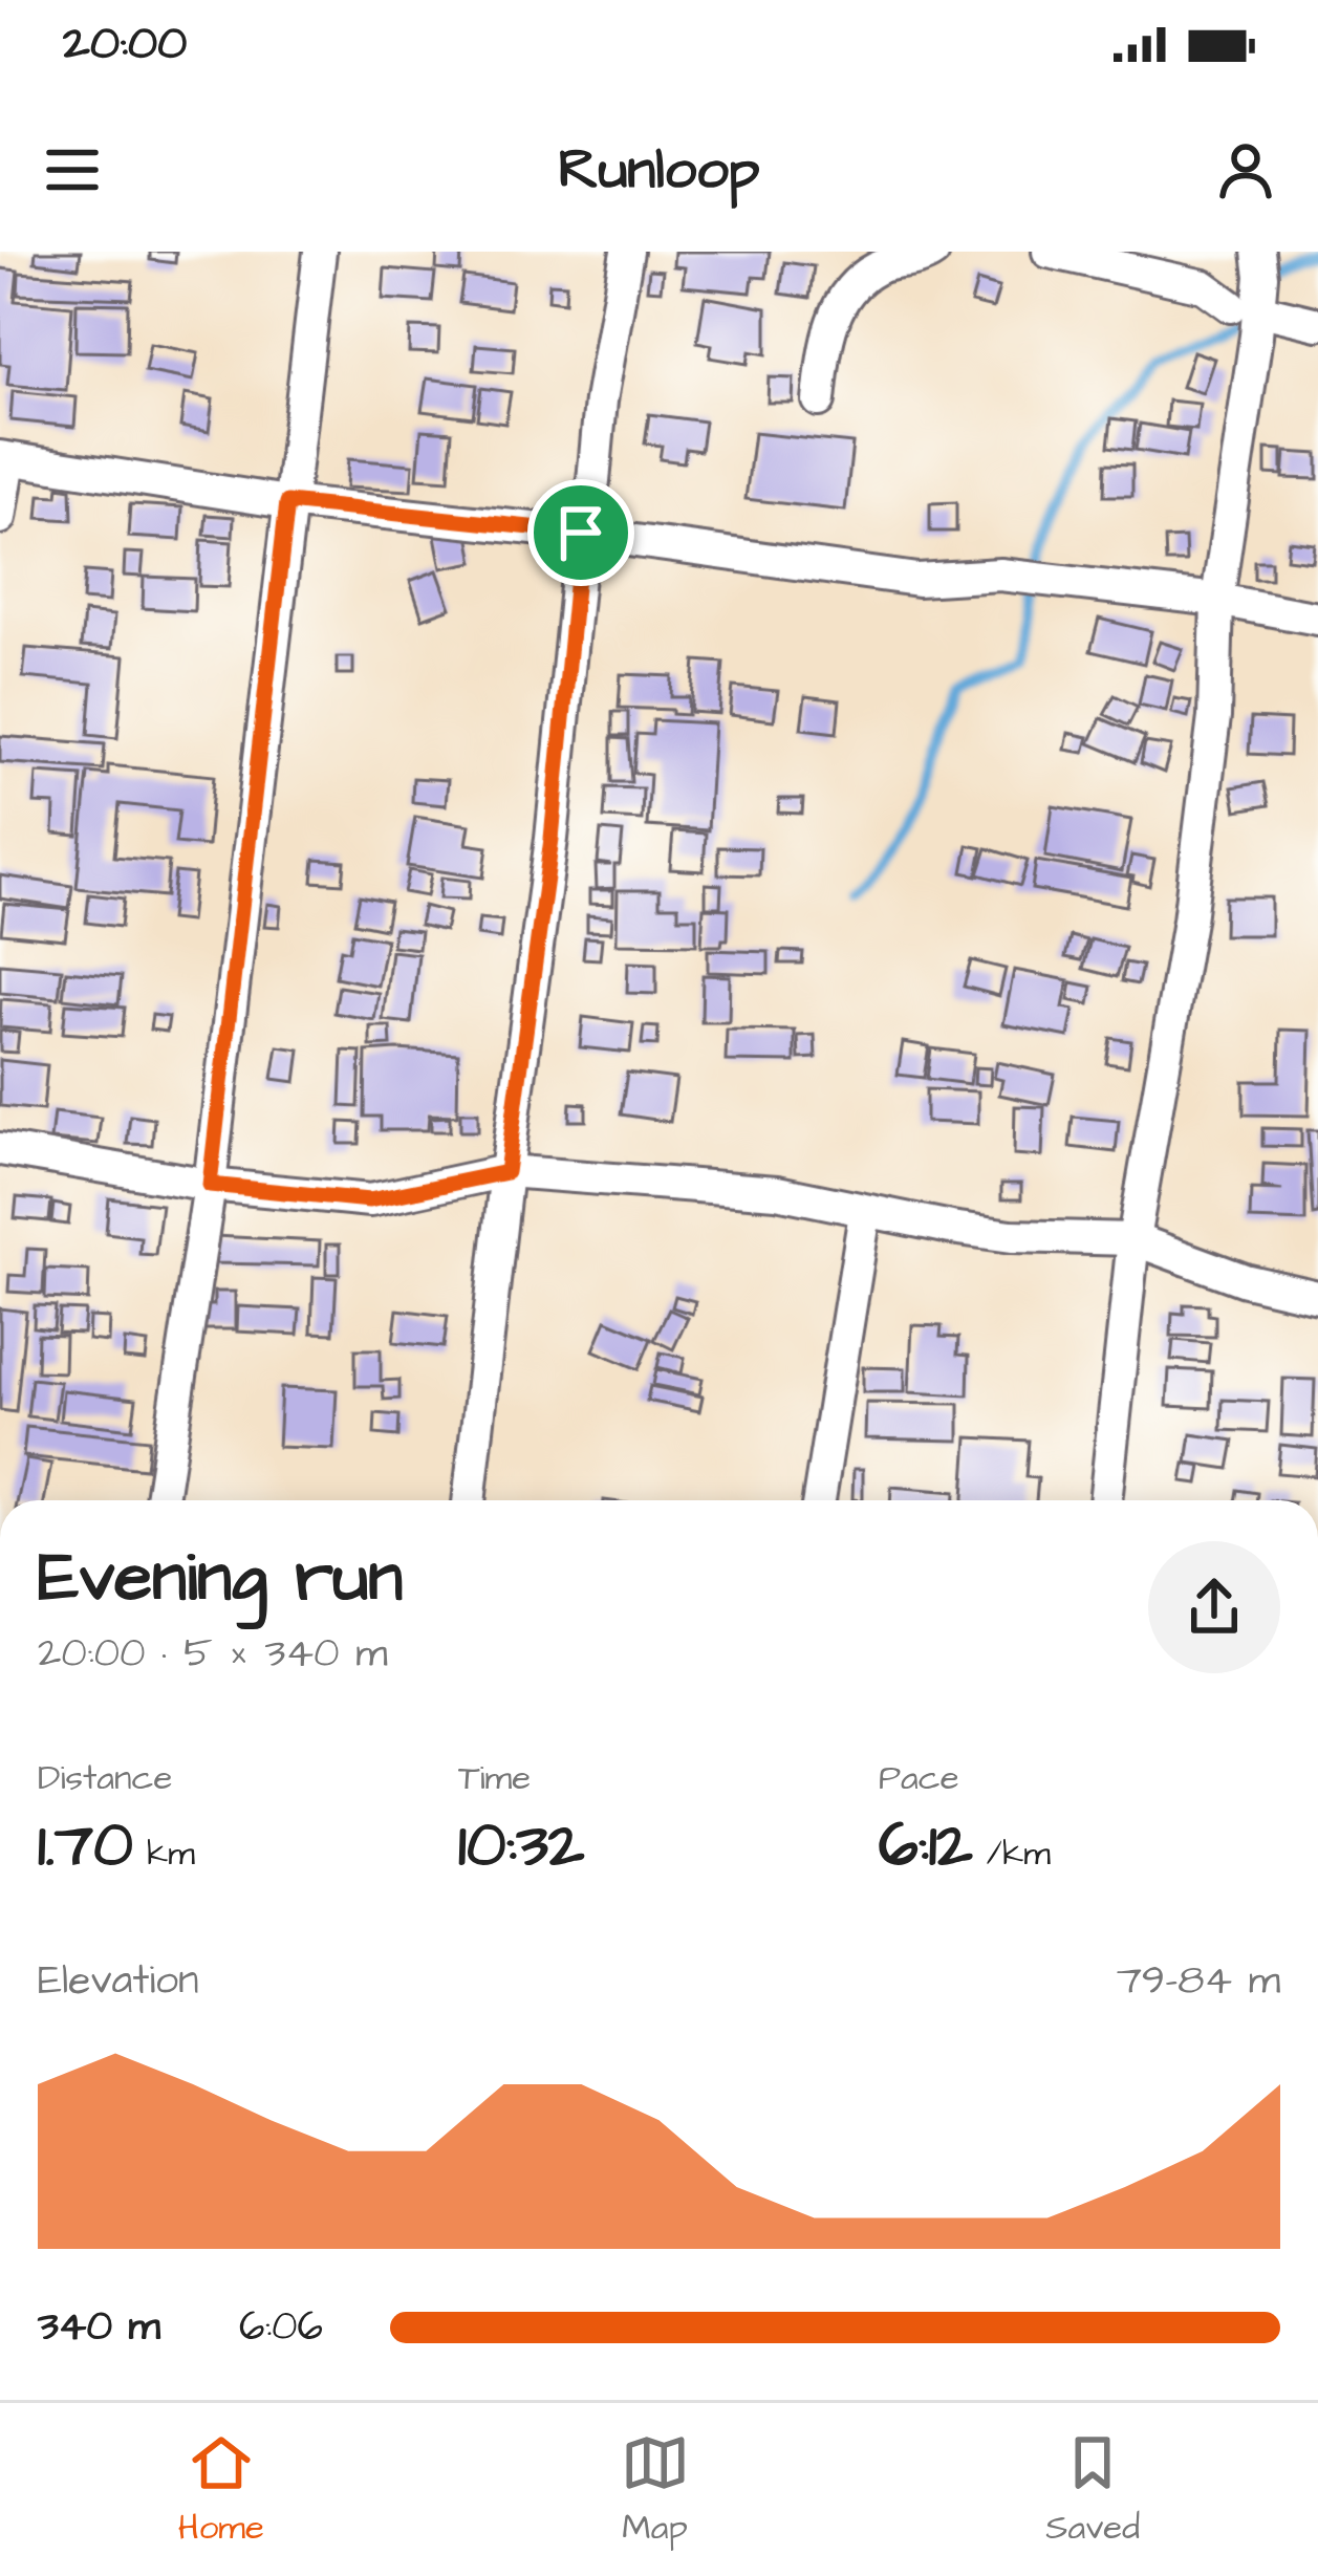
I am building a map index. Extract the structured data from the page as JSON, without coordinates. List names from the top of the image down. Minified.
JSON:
{"page":{"status":"20:00","header":"Runloop","heading":["Evening run","20:00 · 5 × 340 m"],"stats":[["Distance","1.70 km"],["Time","10:32"],["Pace","6:12 /km"]],"chart":["Elevation","79–84 m"],"list":[{"name":"340 m","note":"6:06"}],"tabs":["Home","Map","Saved"]}}
